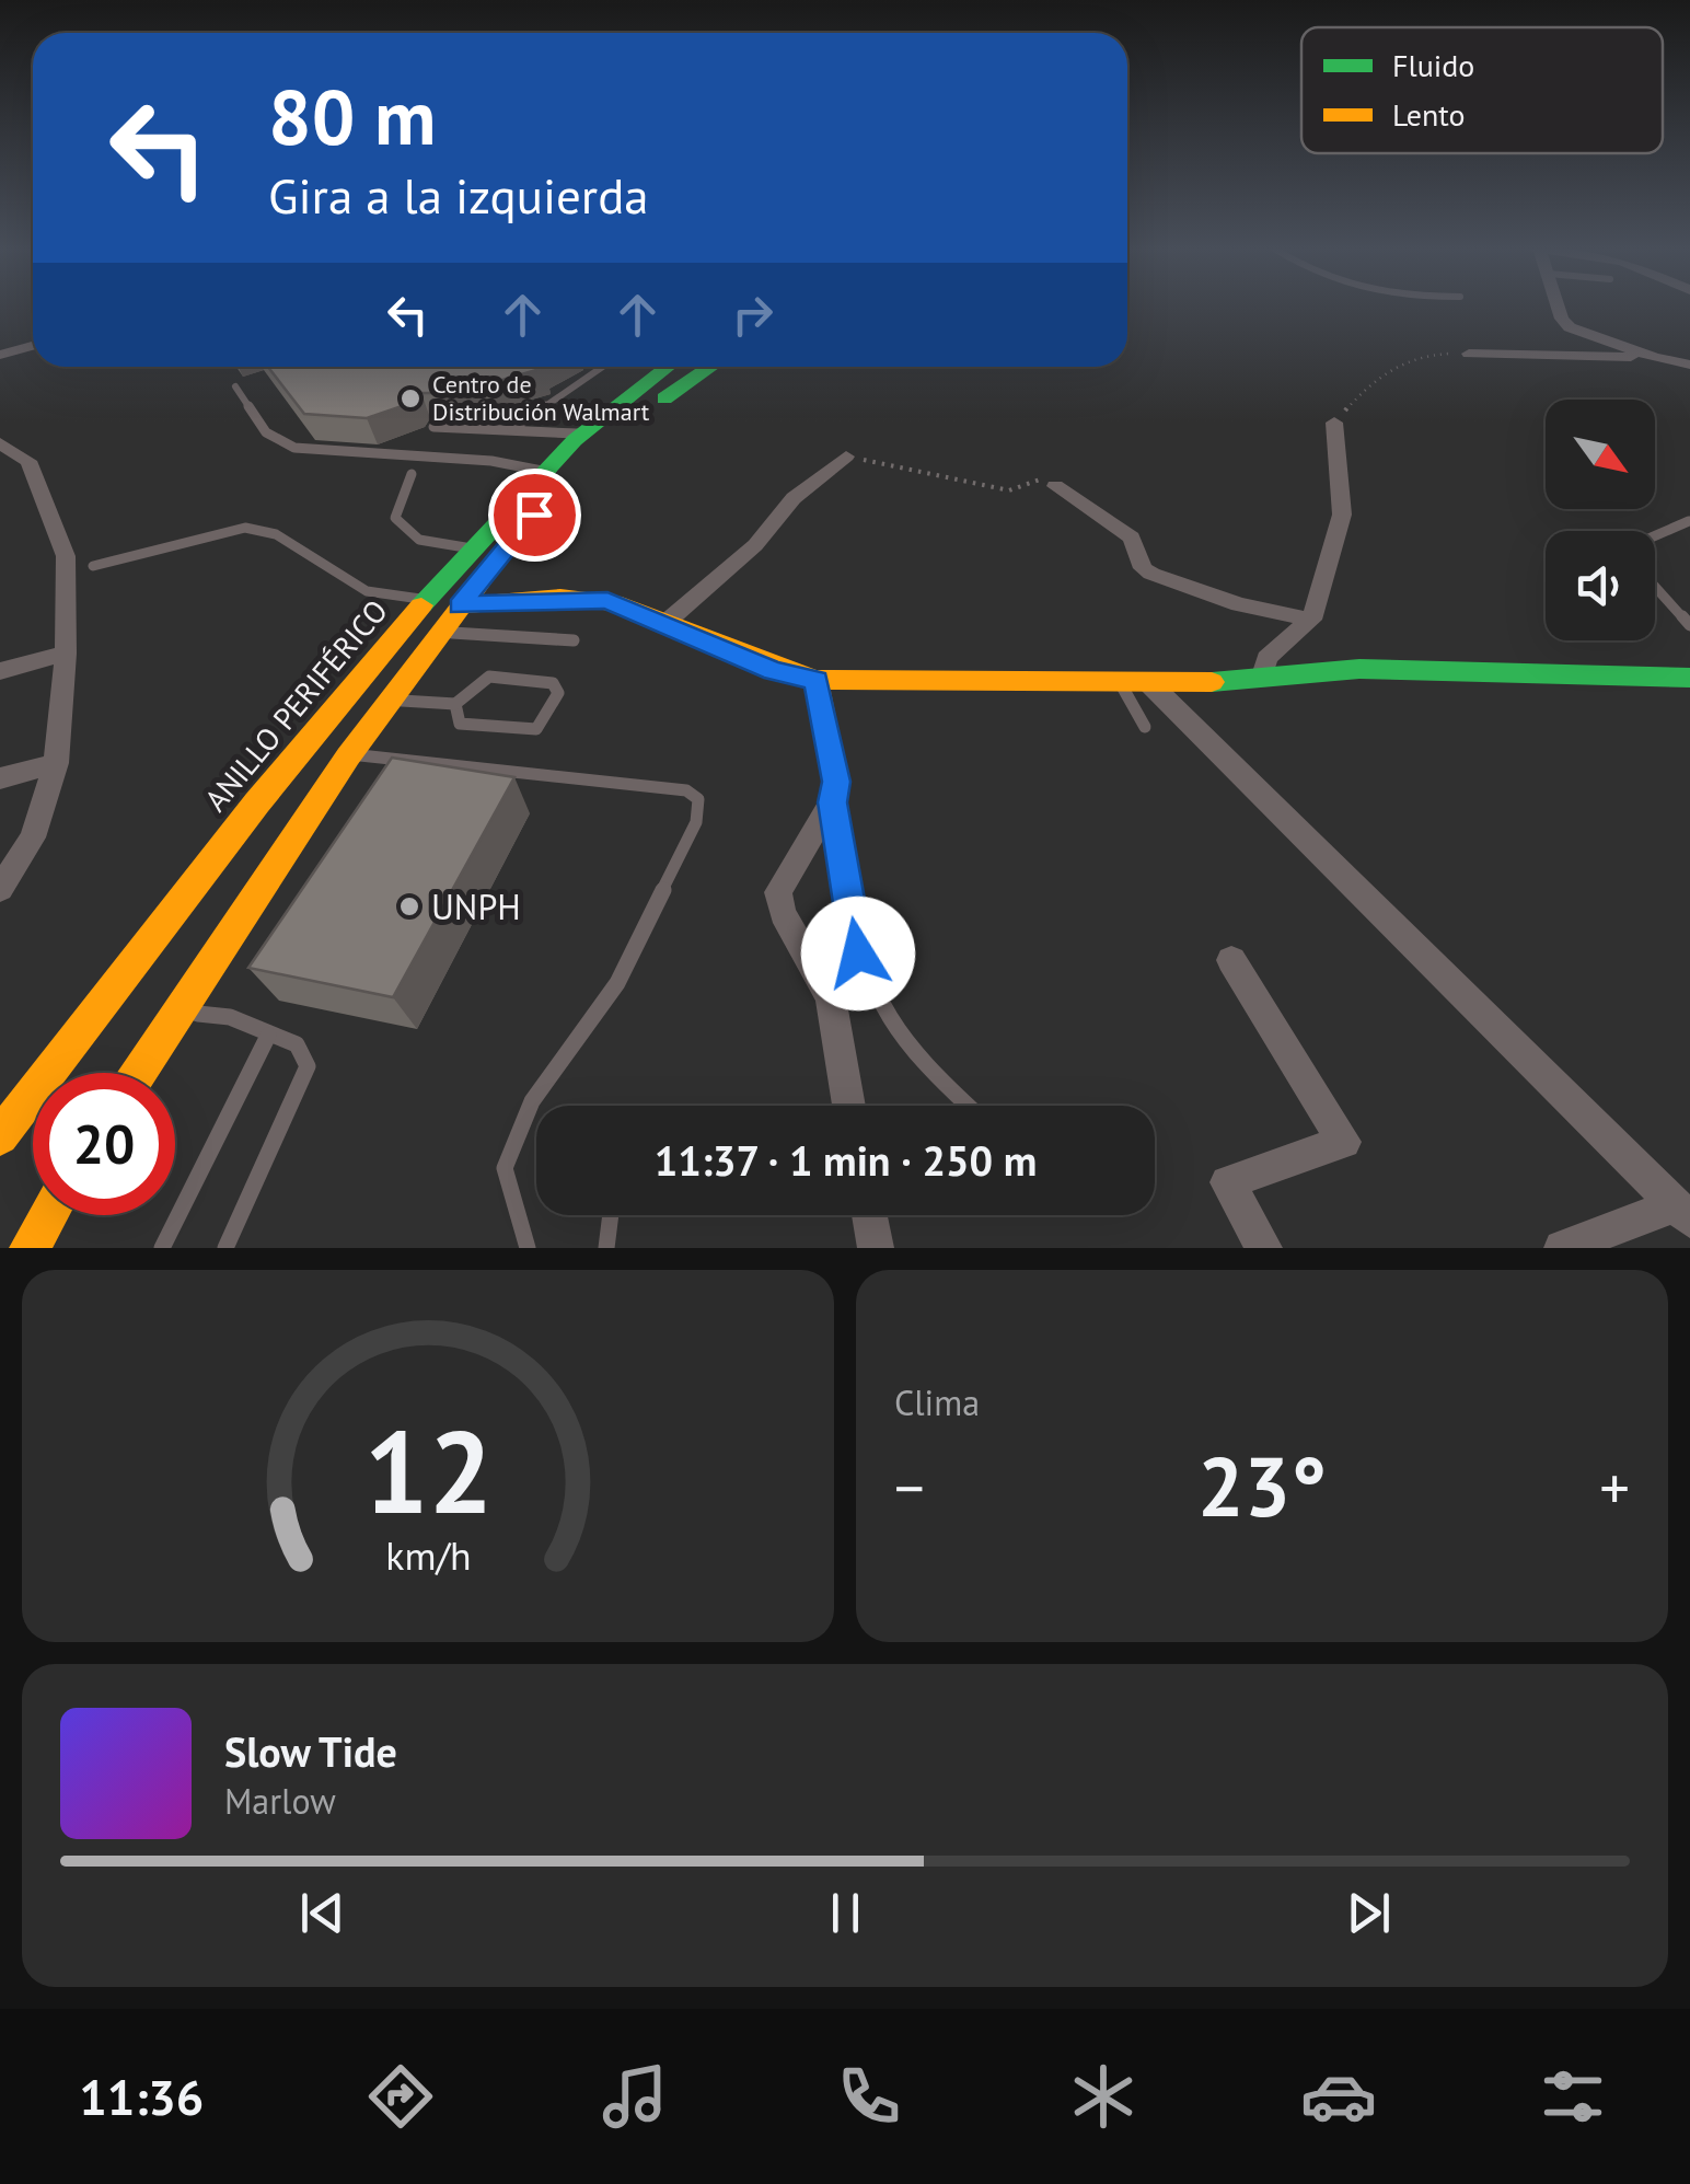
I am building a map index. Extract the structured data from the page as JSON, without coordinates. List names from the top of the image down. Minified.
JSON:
{"streets":{"main road":["ANILLO PERIFÉRICO"]},"places":["Centro de Distribución Walmart","UNPH"],"legend":["Fluido","Lento"],"north":"bottom right","page":{"turn":["80 m","Gira a la izquierda"],"limit":"20","trip":"11:37 · 1 min · 250 m","tile":"Clima","heat":["−","23°","+"],"song":["Slow Tide","Marlow"],"tabs":"11:36","gauge":["12","km/h"]}}
